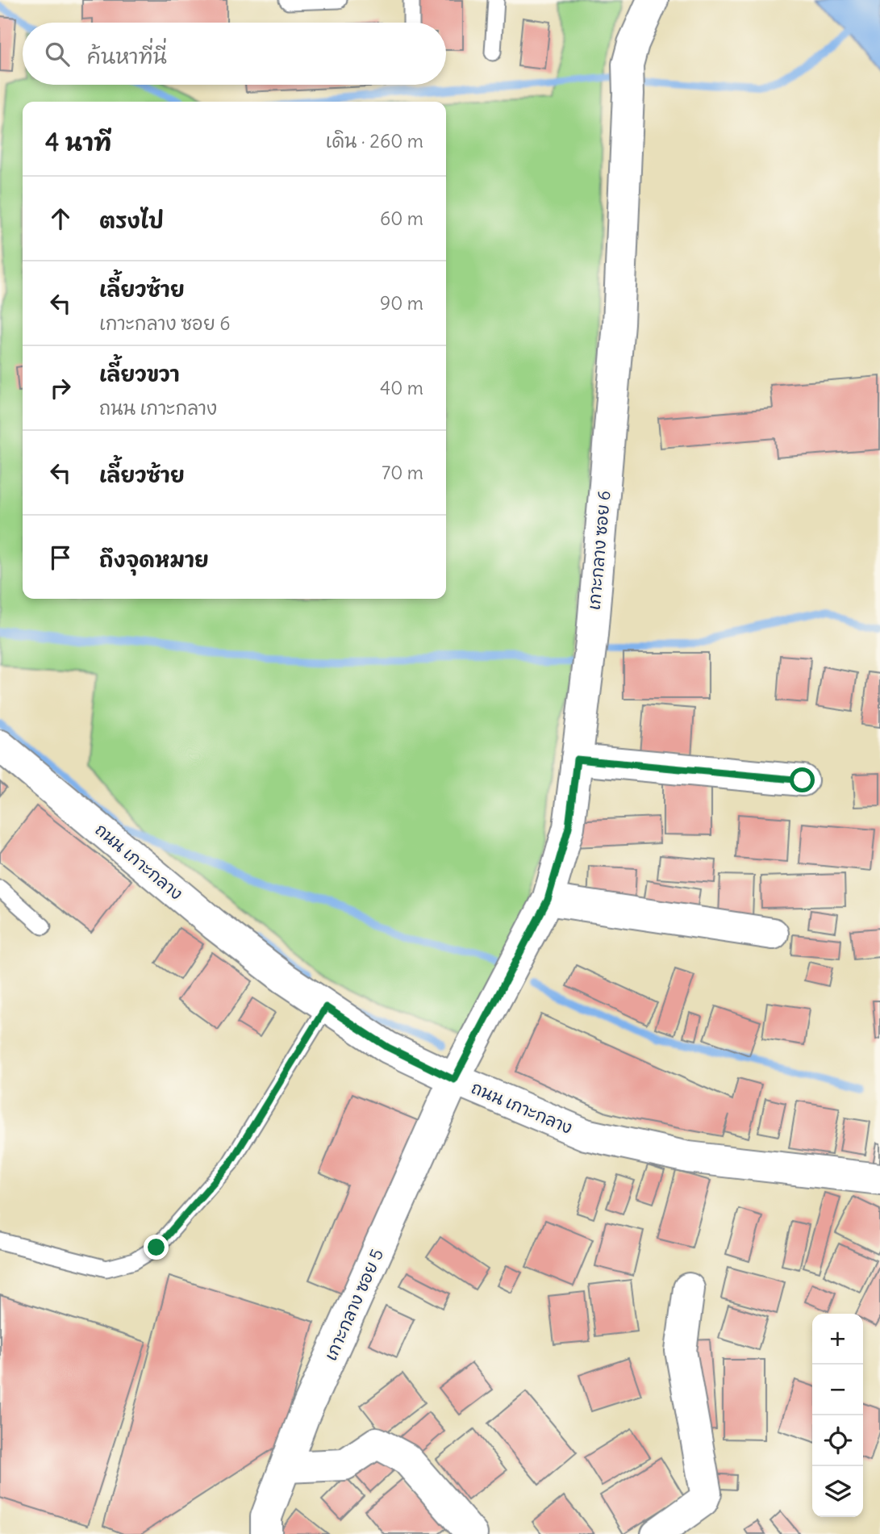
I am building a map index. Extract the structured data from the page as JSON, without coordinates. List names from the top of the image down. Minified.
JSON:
{"streets":{"street":["เกาะกลาง ซอย 6","ถนน เกาะกลาง","เกาะกลาง ซอย 5"]},"crossings":[["เกาะกลาง ซอย 6","ถนน เกาะกลาง"],["เกาะกลาง ซอย 6","เกาะกลาง ซอย 5"],["ถนน เกาะกลาง","เกาะกลาง ซอย 5"]],"page":{"search":"ค้นหาที่นี่","heading":["4 นาที","เดิน · 260 m"],"list":[["ตรงไป","60 m"],["เลี้ยวซ้าย","เกาะกลาง ซอย 6","90 m"],["เลี้ยวขวา","ถนน เกาะกลาง","40 m"],["เลี้ยวซ้าย","70 m"],"ถึงจุดหมาย"],"map_buttons":["+","−"]}}
